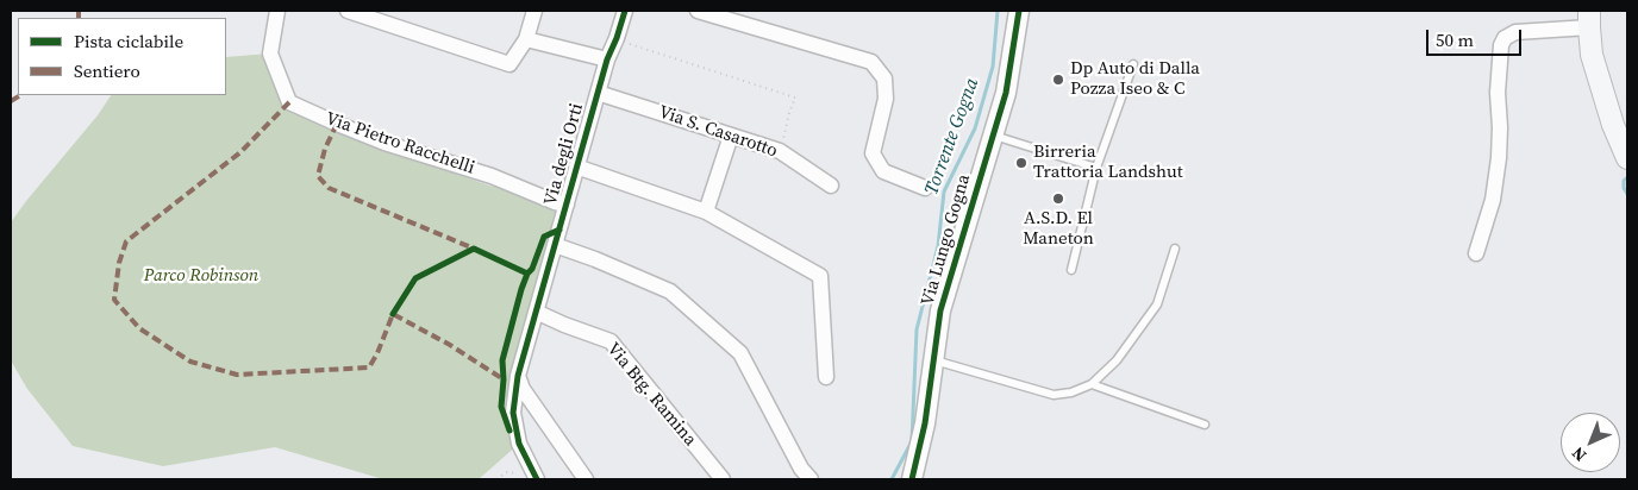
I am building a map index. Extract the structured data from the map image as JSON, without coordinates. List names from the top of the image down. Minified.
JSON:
{"streets":{"street":["Via S. Casarotto","Via Pietro Racchelli","Via degli Orti","Via Lungo Gogna","Via Btg. Ramina"]},"crossings":[["Via S. Casarotto","Via degli Orti"],["Via Pietro Racchelli","Via degli Orti"],["Via degli Orti","Via Btg. Ramina"]],"water":["Torrente Gogna"],"parks":["Parco Robinson"],"places":["Dp Auto di Dalla Pozza Iseo & C","Birreria Trattoria Landshut","A.S.D. El Maneton"],"legend":["Pista ciclabile","Sentiero"],"scale_bar":"50 m","north":"bottom left"}
